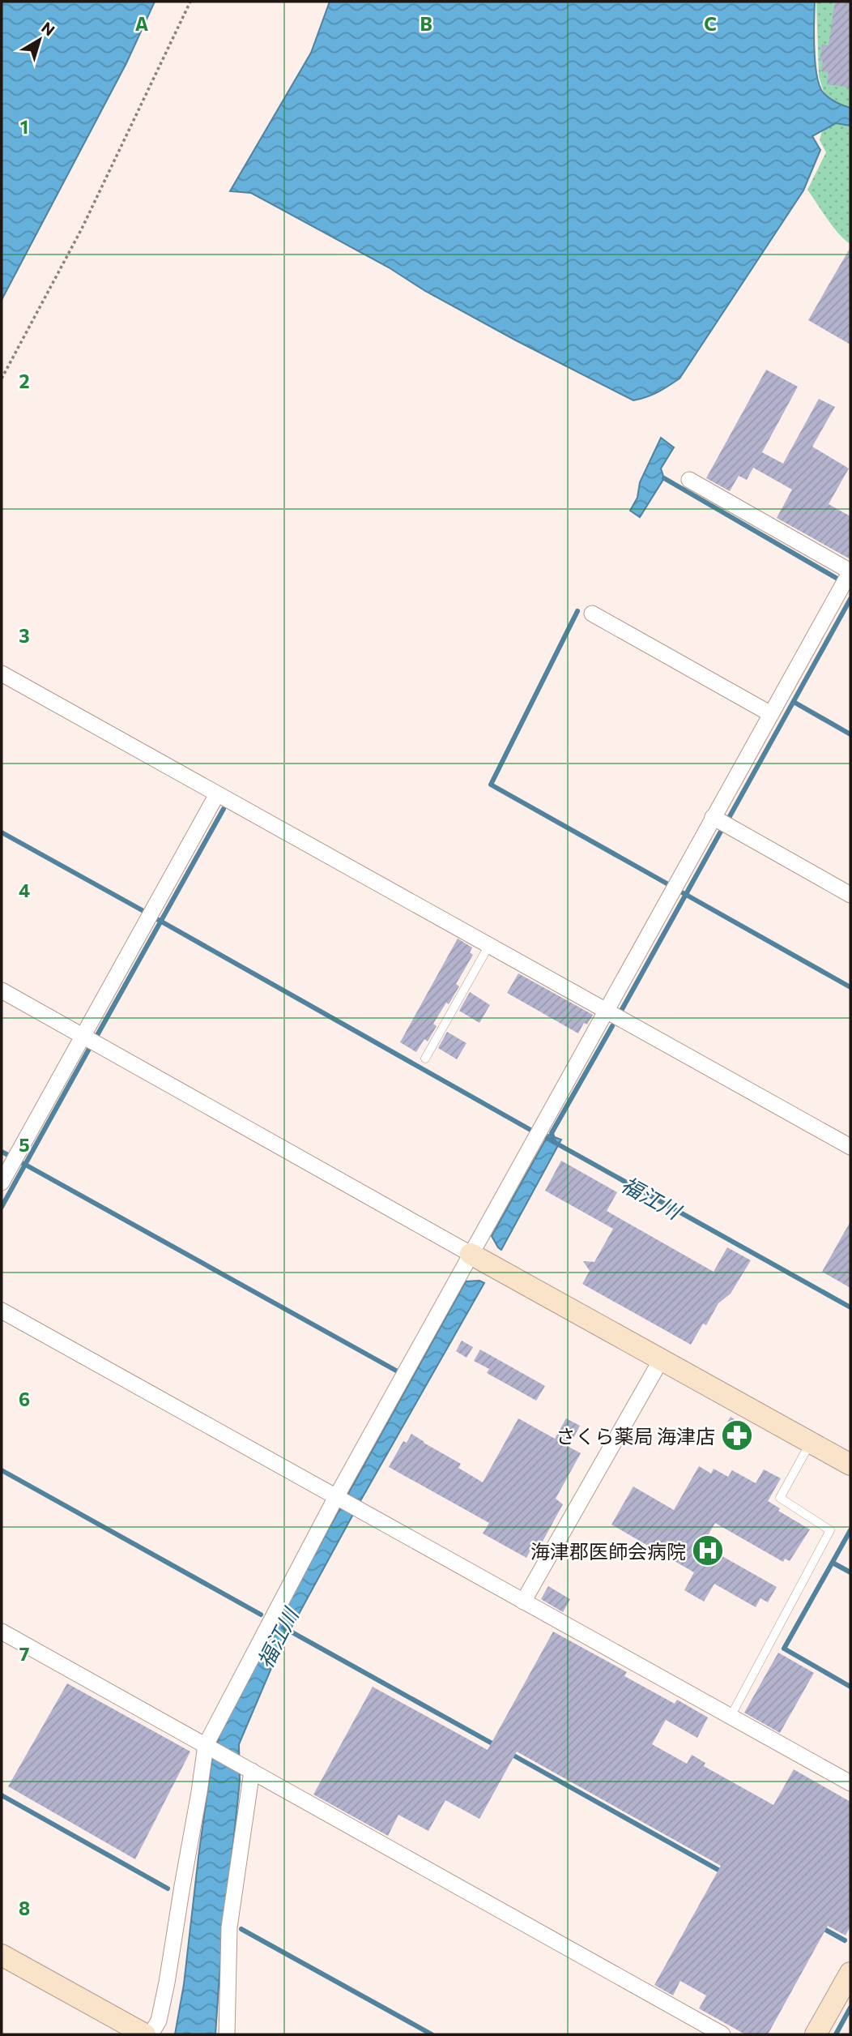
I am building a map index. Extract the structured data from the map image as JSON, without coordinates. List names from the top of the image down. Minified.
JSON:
{"water":["福江川"],"places":{"pharmacy":["さくら薬局 海津店"],"hospital":["海津郡医師会病院"]},"north":"top right","grid":{"columns":["A","B","C"],"rows":["1","2","3","4","5","6","7","8"]}}
